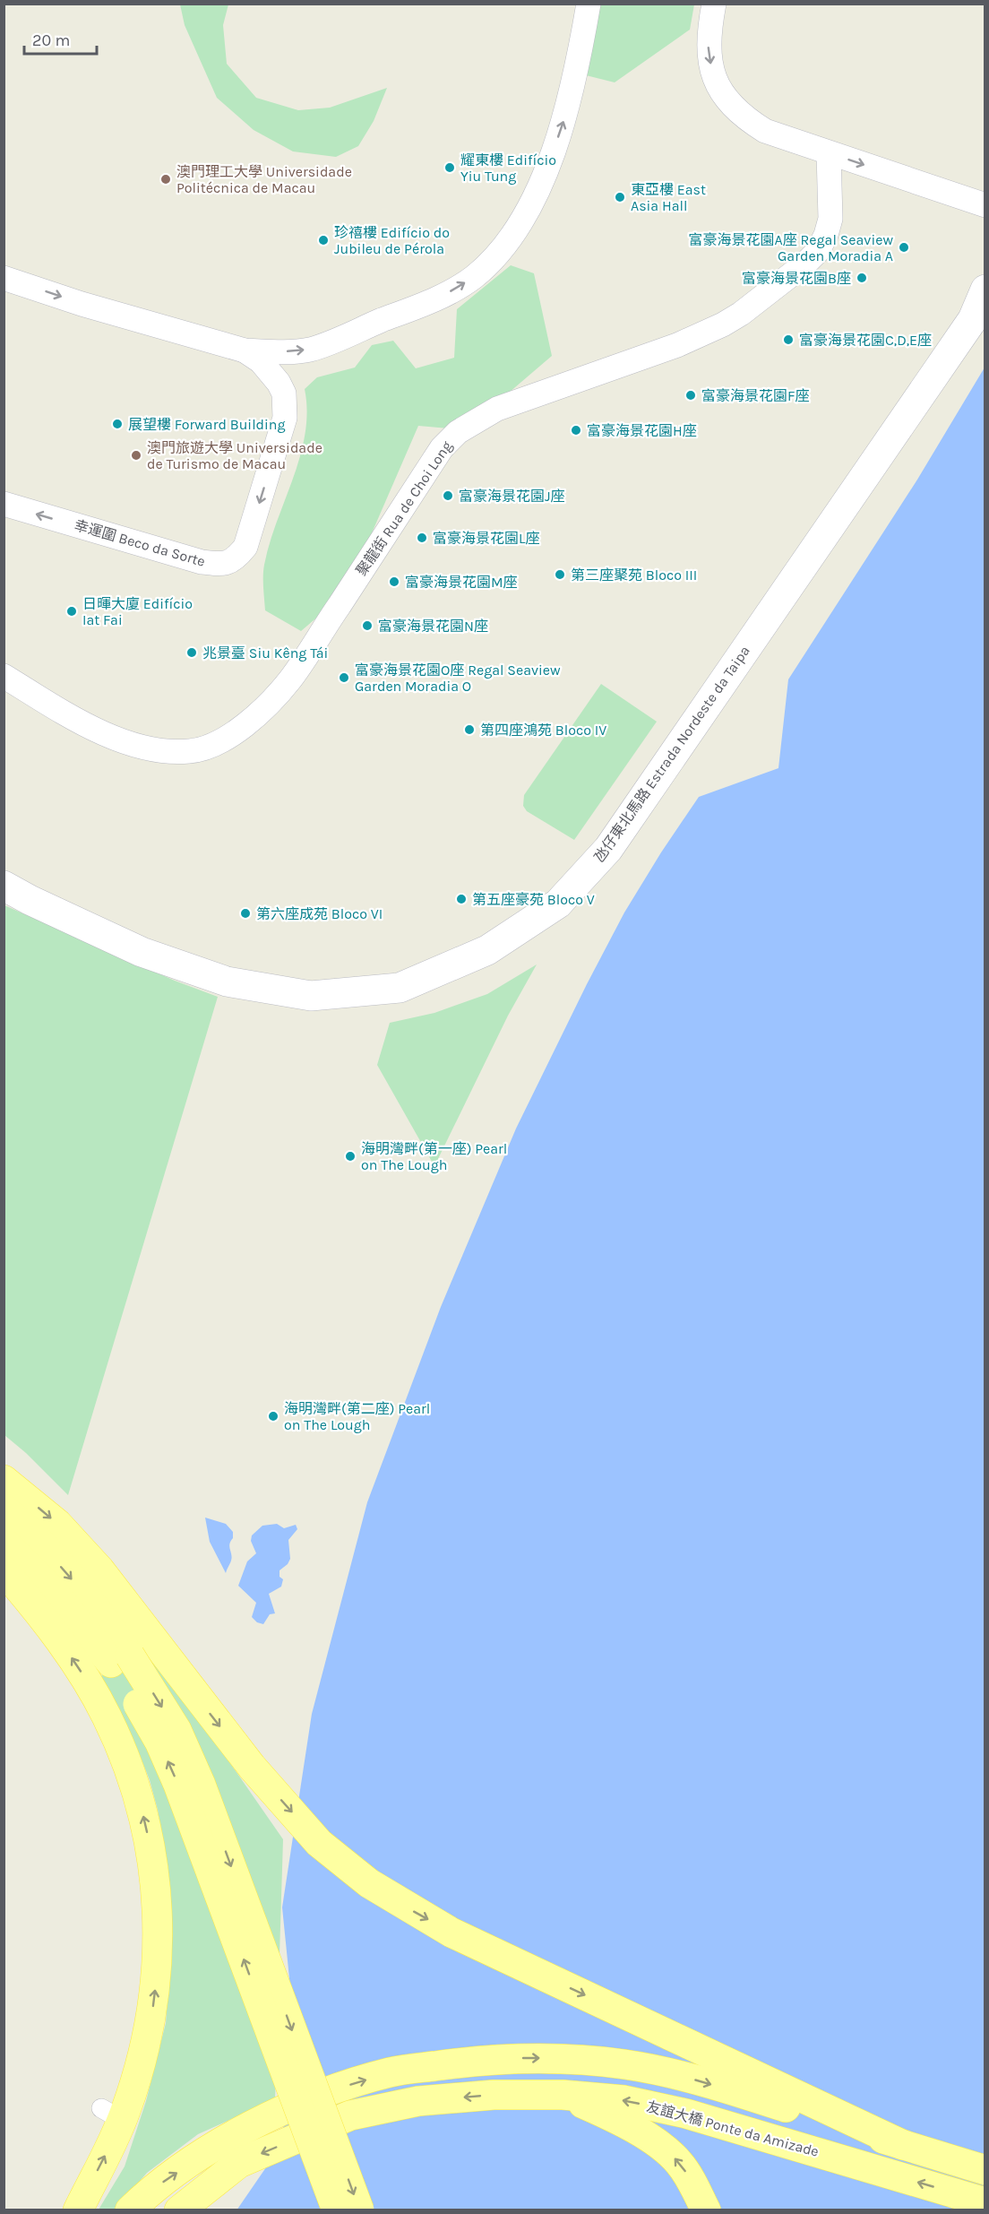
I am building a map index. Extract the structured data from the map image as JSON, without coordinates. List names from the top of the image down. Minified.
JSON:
{"streets":{"main road":["友誼大橋 Ponte da Amizade"],"street":["聚龍街 Rua de Choi Long","幸運圍 Beco da Sorte","氹仔東北馬路 Estrada Nordeste da Taipa"]},"places":["耀東樓 Edifício Yiu Tung","澳門理工大學 Universidade Politécnica de Macau","東亞樓 East Asia Hall","珍禧樓 Edifício do Jubileu de Pérola","富豪海景花園A座 Regal Seaview Garden Moradia A","富豪海景花園B座","富豪海景花園C,D,E座","富豪海景花園F座","展望樓 Forward Building","富豪海景花園H座","澳門旅遊大學 Universidade de Turismo de Macau","富豪海景花園J座","富豪海景花園L座","第三座聚苑 Bloco III","富豪海景花園M座","日暉大廈 Edifício Iat Fai","富豪海景花園N座","兆景臺 Siu Kêng Tái","富豪海景花園O座 Regal Seaview Garden Moradia O","第四座鴻苑 Bloco IV","第五座豪苑 Bloco V","第六座成苑 Bloco VI","海明灣畔(第一座) Pearl on The Lough","海明灣畔(第二座) Pearl on The Lough"],"scale_bar":"20 m"}
